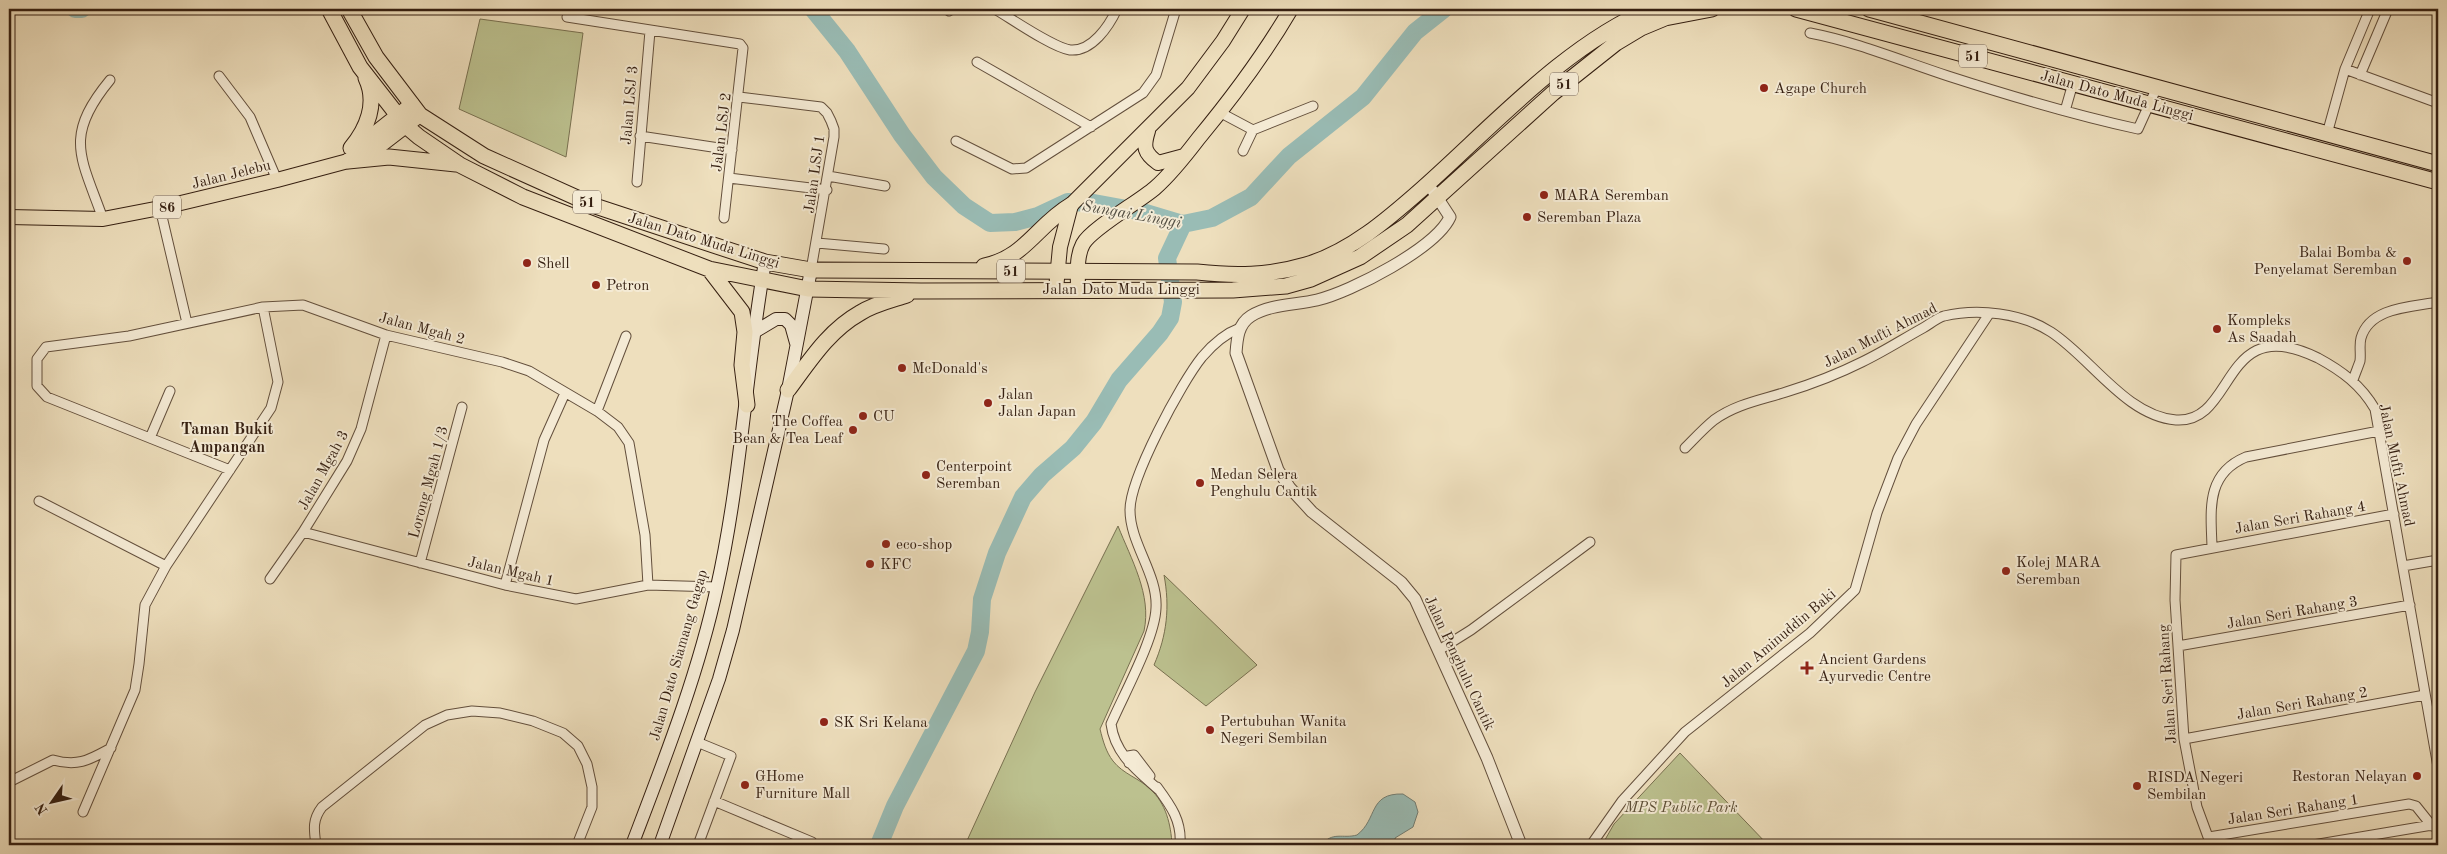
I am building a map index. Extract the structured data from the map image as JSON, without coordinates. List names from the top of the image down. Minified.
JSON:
{"streets":{"highway":["51","Jalan Dato Muda Linggi"],"main road":["Jalan Jelebu","86","Jalan Dato Siamang Gagap"],"street":["Jalan LSJ 3","Jalan LSJ 2","Jalan LSJ 1","Jalan Mgah 2","Jalan Mufti Ahmad","Jalan Mgah 3","Lorong Mgah 1/3","Jalan Seri Rahang 4","Jalan Mgah 1","Jalan Seri Rahang 3","Jalan Aminuddin Baki","Jalan Penghulu Cantik","Jalan Seri Rahang","Jalan Seri Rahang 2","Jalan Seri Rahang 1"]},"crossings":[["Jalan Dato Muda Linggi","Jalan Jelebu"],["Jalan Dato Muda Linggi","Jalan LSJ 1"],["Jalan Dato Muda Linggi","Jalan Dato Siamang Gagap"],["Jalan LSJ 3","Jalan LSJ 2"],["Jalan LSJ 2","Jalan LSJ 1"],["Jalan Mgah 2","Jalan Mgah 3"],["Jalan Mgah 2","Jalan Mgah 1"],["Jalan Mufti Ahmad","Jalan Seri Rahang 4"],["Jalan Mufti Ahmad","Jalan Seri Rahang 3"],["Jalan Mufti Ahmad","Jalan Aminuddin Baki"],["Jalan Mufti Ahmad","Jalan Seri Rahang 2"],["Jalan Mgah 3","Jalan Mgah 1"],["Lorong Mgah 1/3","Jalan Mgah 1"],["Jalan Seri Rahang 4","Jalan Seri Rahang"],["Jalan Mgah 1","Jalan Dato Siamang Gagap"],["Jalan Seri Rahang 3","Jalan Seri Rahang"],["Jalan Seri Rahang","Jalan Seri Rahang 2"],["Jalan Seri Rahang","Jalan Seri Rahang 1"]],"districts":["Taman Bukit Ampangan"],"water":["Sungai Linggi"],"parks":["MPS Public Park"],"places":{"other":["Agape Church","MARA Seremban","Seremban Plaza","Balai Bomba & Penyelamat Seremban","Shell","Petron","Kompleks As Saadah","McDonald's","Jalan Jalan Japan","CU","The Coffea Bean & Tea Leaf","Centerpoint Seremban","Medan Selera Penghulu Cantik","eco-shop","KFC","Kolej MARA Seremban","SK Sri Kelana","Pertubuhan Wanita Negeri Sembilan","Restoran Nelayan","GHome Furniture Mall","RISDA Negeri Sembilan"],"health":["Ancient Gardens Ayurvedic Centre"]},"north":"bottom left"}
